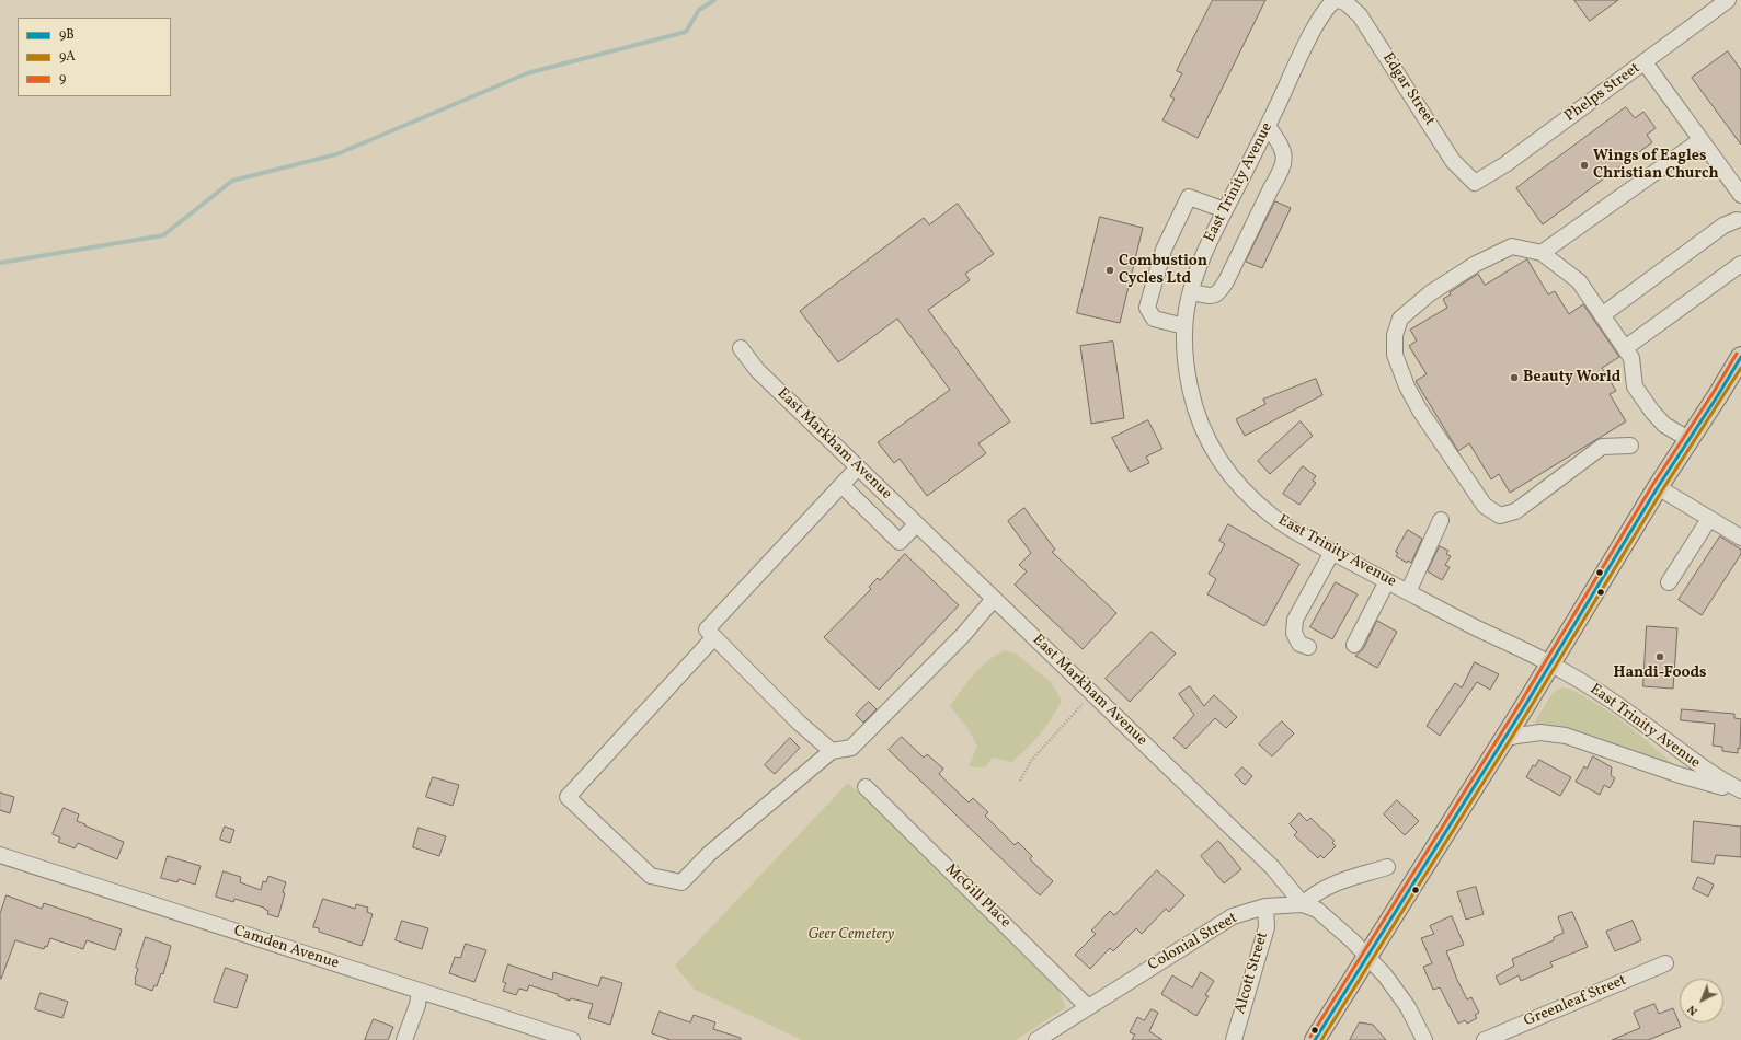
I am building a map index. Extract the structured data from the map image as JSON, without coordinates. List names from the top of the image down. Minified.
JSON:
{"streets":{"street":["Edgar Street","Phelps Street","East Trinity Avenue","East Markham Avenue","McGill Place","Colonial Street","Camden Avenue","Alcott Street","Greenleaf Street"]},"crossings":[["Edgar Street","Phelps Street"],["Edgar Street","East Trinity Avenue"],["East Markham Avenue","Colonial Street"],["McGill Place","Colonial Street"],["Colonial Street","Alcott Street"]],"parks":["Geer Cemetery"],"places":["Wings of Eagles Christian Church","Combustion Cycles Ltd","Beauty World","Handi-Foods"],"lines":["transit line 9","transit line 9B","transit line 9A"],"legend":["9B","9A","9"],"north":"bottom left"}
